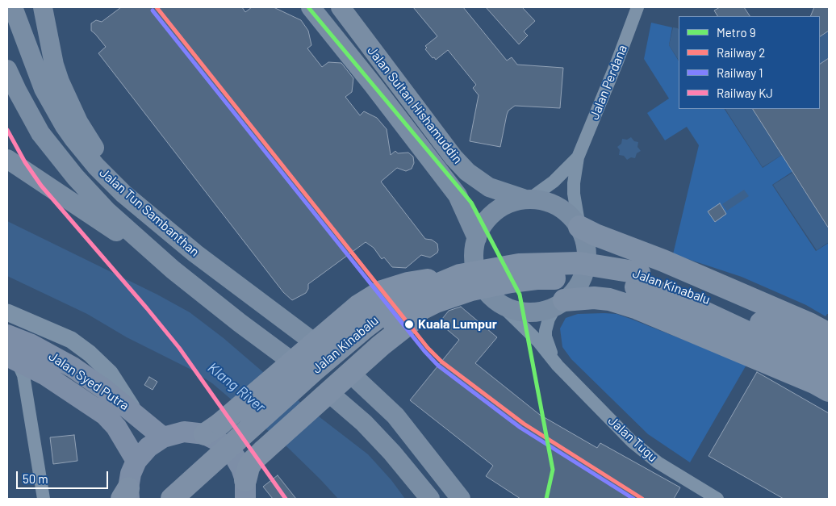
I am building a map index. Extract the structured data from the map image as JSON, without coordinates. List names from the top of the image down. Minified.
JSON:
{"streets":{"highway":["Jalan Kinabalu"],"main road":["Jalan Sultan Hishamuddin","Jalan Tun Sambanthan","Jalan Syed Putra"],"street":["Jalan Perdana","Jalan Tugu"]},"crossings":[["Jalan Perdana","Jalan Sultan Hishamuddin"],["Jalan Perdana","Jalan Tugu"],["Jalan Sultan Hishamuddin","Jalan Tugu"]],"water":["Klang River"],"places":["Kuala Lumpur"],"lines":["metro line 9","rail line 2","rail line 1","rail line KJ"],"legend":["Metro 9","Railway 2","Railway 1","Railway KJ"],"scale_bar":"50 m"}
